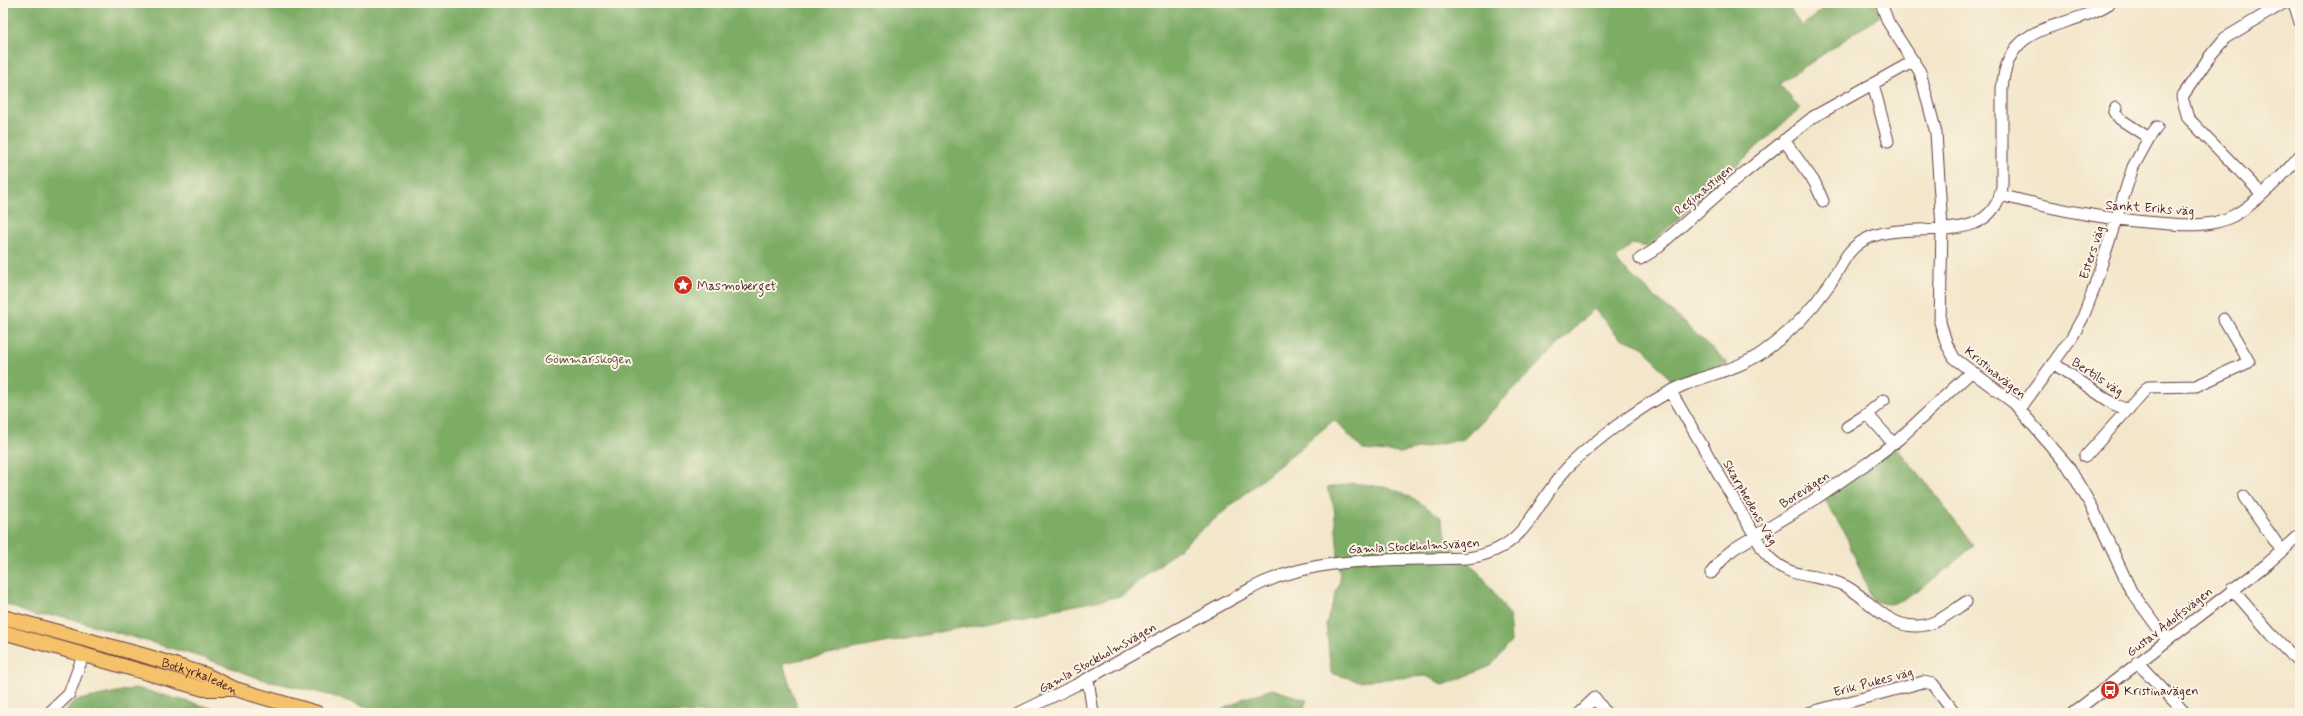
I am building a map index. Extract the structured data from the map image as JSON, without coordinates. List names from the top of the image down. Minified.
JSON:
{"streets":{"main road":["Botkyrkaleden"],"street":["Reginastigen","Sankt Eriks väg","Esters väg","Kristinavägen","Bertils väg","Borevägen","Skarphedens Väg","Gamla Stockholmsvägen","Gustav Adolfsvägen","Erik Pukes väg"]},"crossings":[["Reginastigen","Kristinavägen"],["Sankt Eriks väg","Esters väg"],["Sankt Eriks väg","Gamla Stockholmsvägen"],["Esters väg","Kristinavägen"],["Esters väg","Bertils väg"],["Kristinavägen","Borevägen"],["Kristinavägen","Gamla Stockholmsvägen"],["Kristinavägen","Gustav Adolfsvägen"],["Borevägen","Skarphedens Väg"],["Skarphedens Väg","Gamla Stockholmsvägen"]],"parks":["Gömmarskogen"],"places":{"place":["Masmoberget"],"bus stop":["Kristinavägen"]}}
